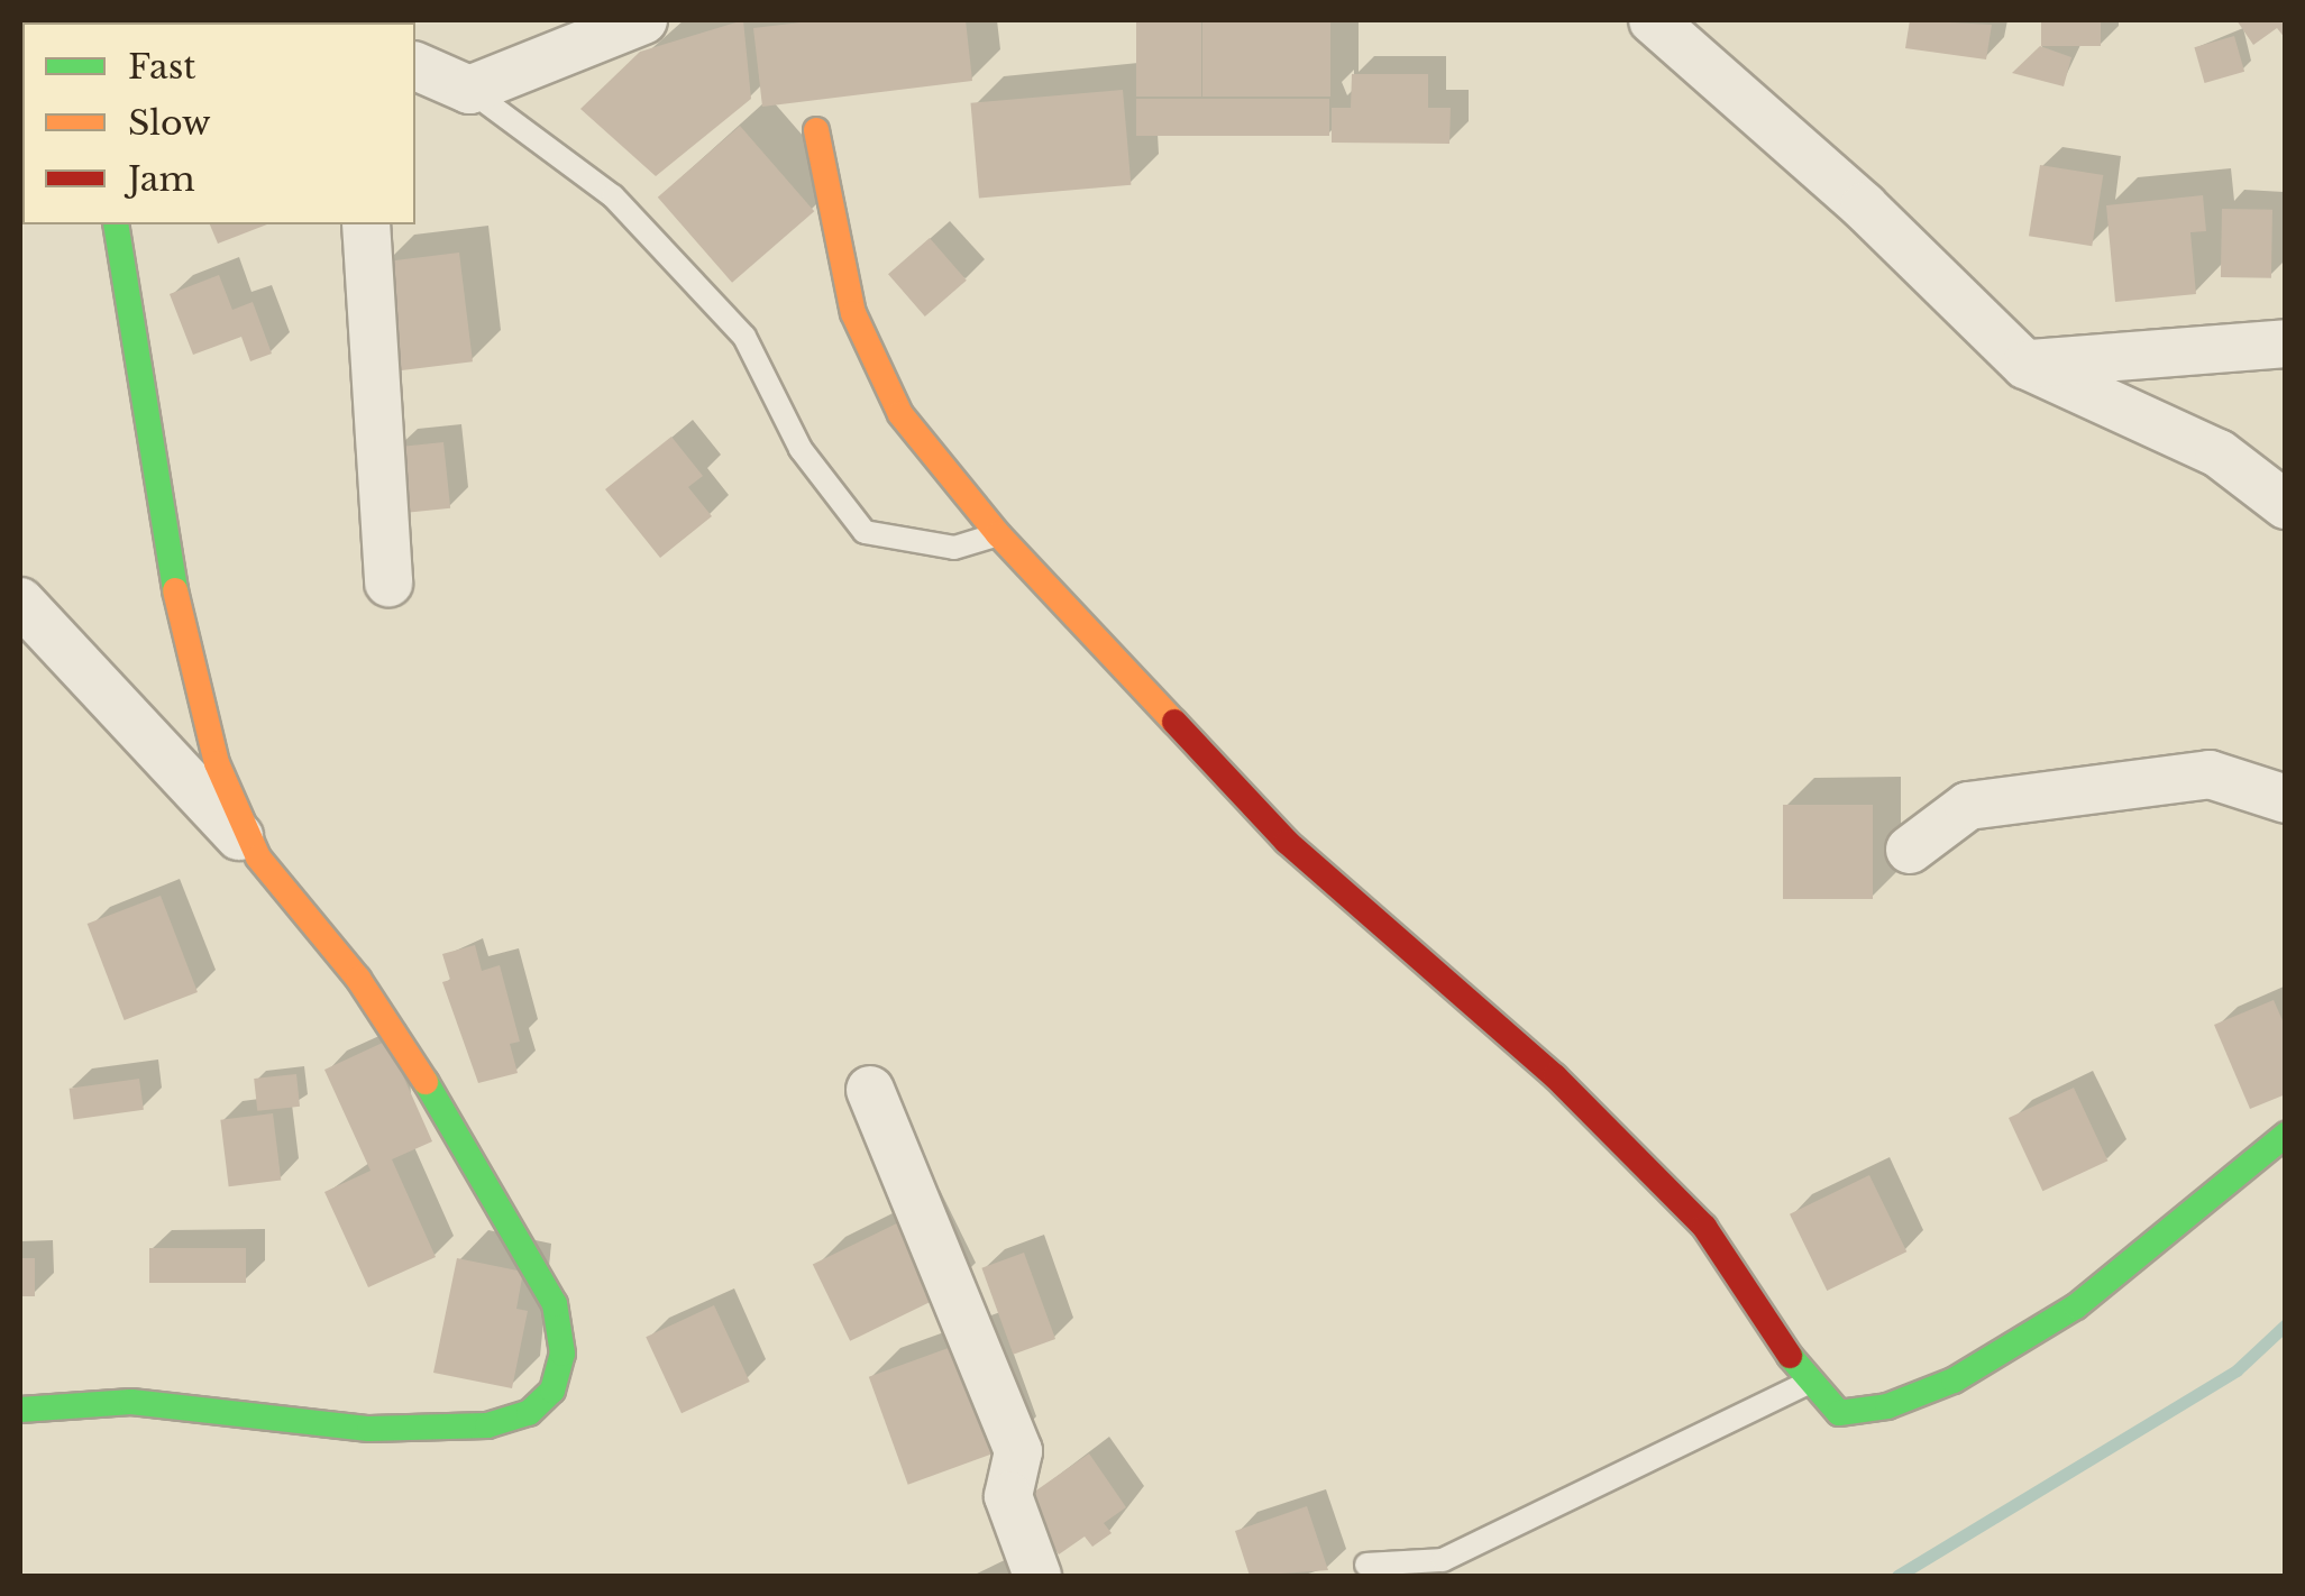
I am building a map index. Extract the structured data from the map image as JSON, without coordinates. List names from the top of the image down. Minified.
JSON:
{"legend":["Fast","Slow","Jam"]}
